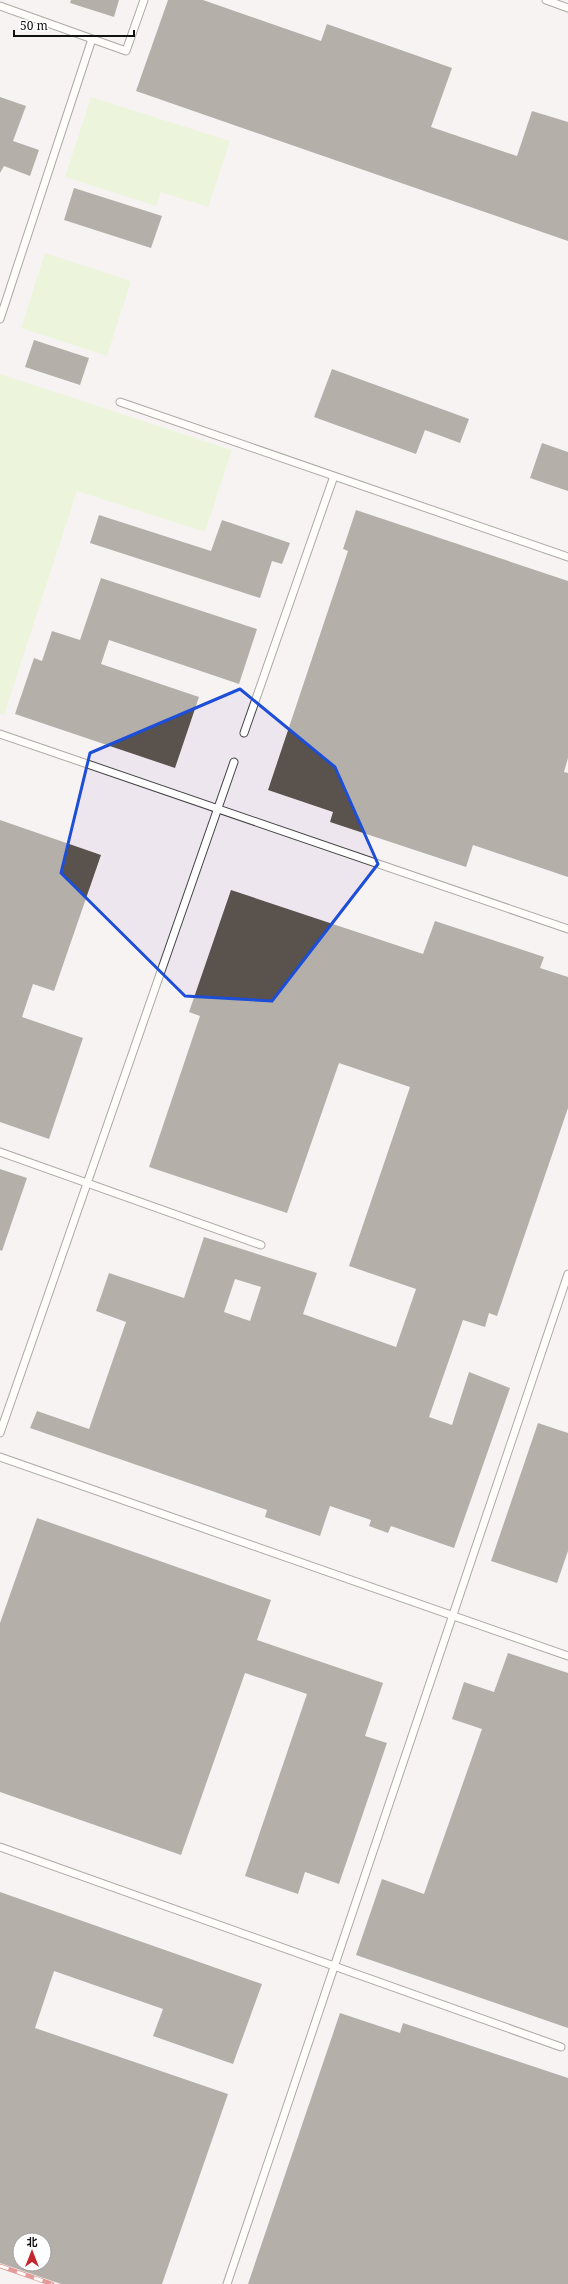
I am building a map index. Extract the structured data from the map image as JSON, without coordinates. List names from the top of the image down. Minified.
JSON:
{"scale_bar":"50 m","north":"top"}
